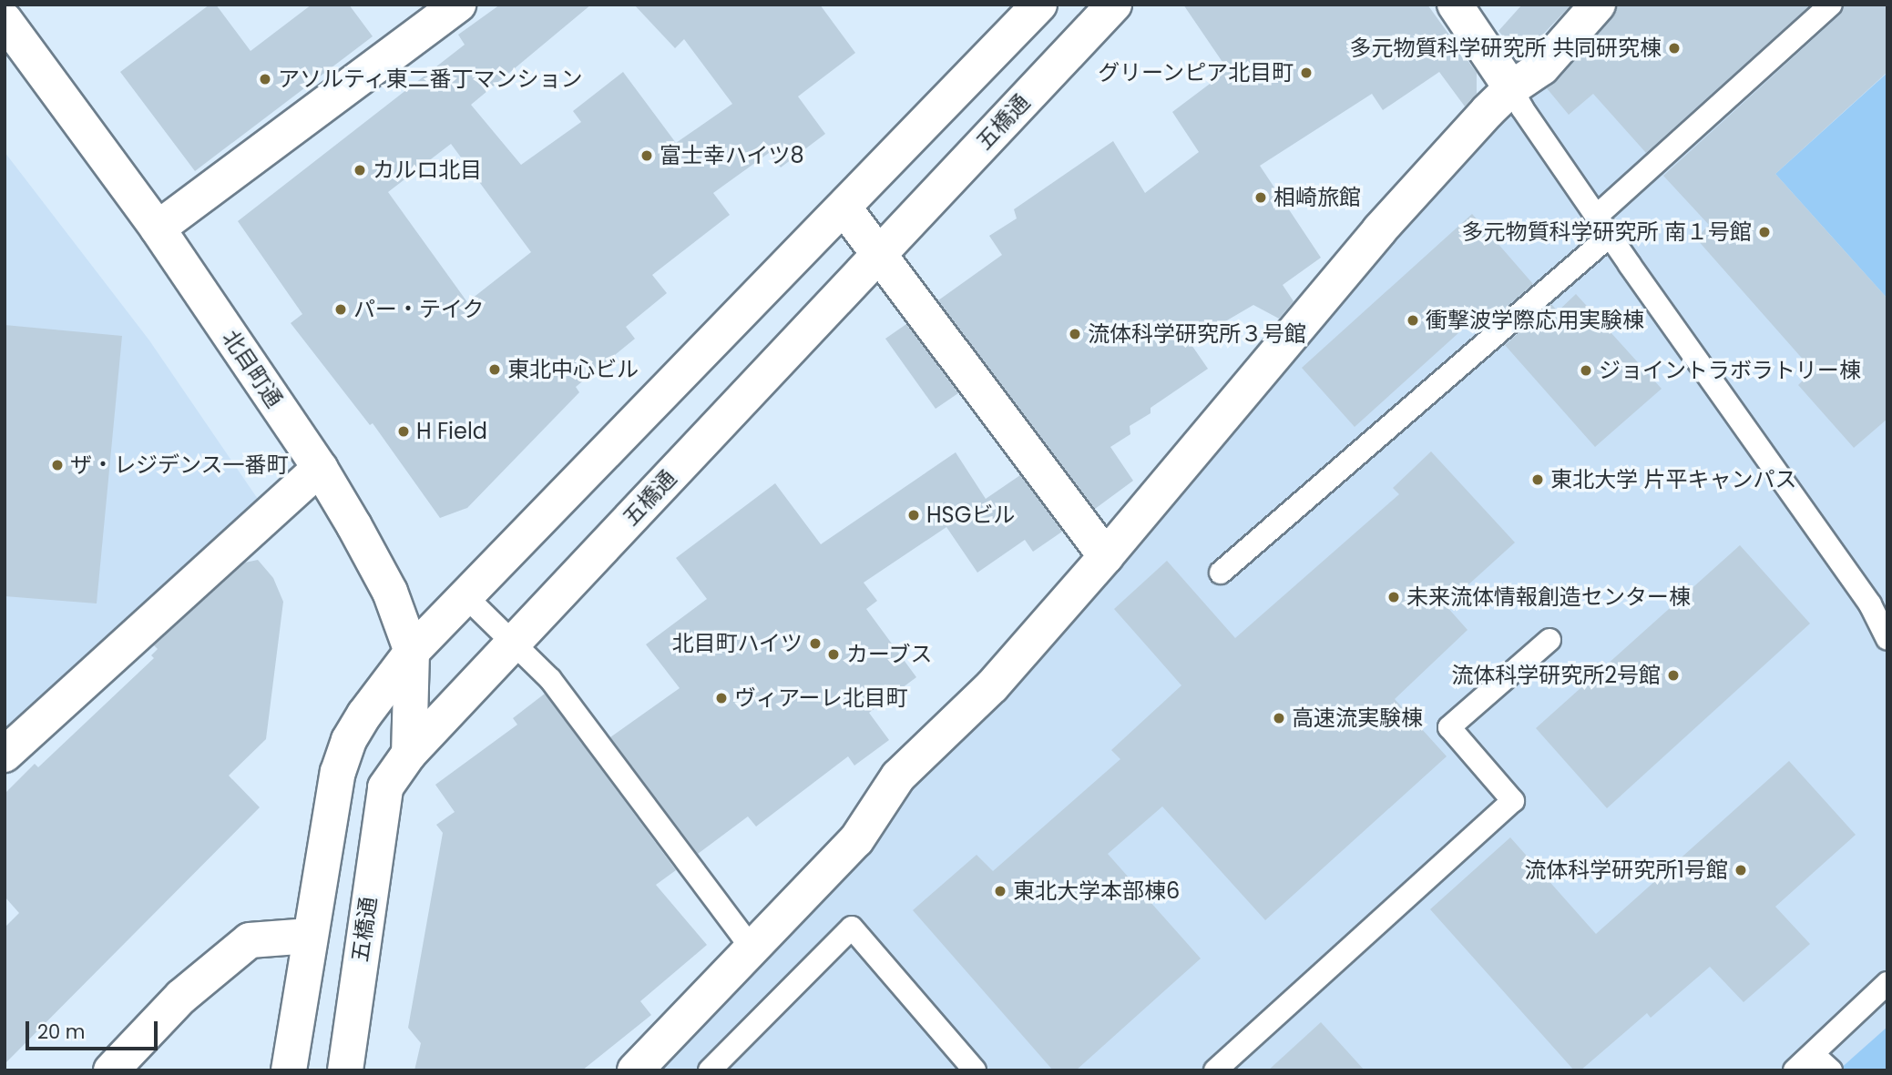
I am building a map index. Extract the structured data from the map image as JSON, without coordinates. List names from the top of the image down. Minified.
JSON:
{"streets":{"street":["五橋通","北目町通"]},"crossings":[["五橋通","北目町通"]],"places":["多元物質科学研究所 共同研究棟","グリーンピア北目町","アソルティ東二番丁マンション","富士幸ハイツ8","カルロ北目","相崎旅館","多元物質科学研究所 南１号館","パー・テイク","衝撃波学際応用実験棟","流体科学研究所３号館","東北中心ビル","ジョイントラボラトリー棟","H Field","ザ・レジデンス一番町","東北大学 片平キャンパス","HSGビル","未来流体情報創造センター棟","北目町ハイツ","カーブス","流体科学研究所2号館","ヴィアーレ北目町","高速流実験棟","流体科学研究所1号館","東北大学本部棟6"],"scale_bar":"20 m"}
